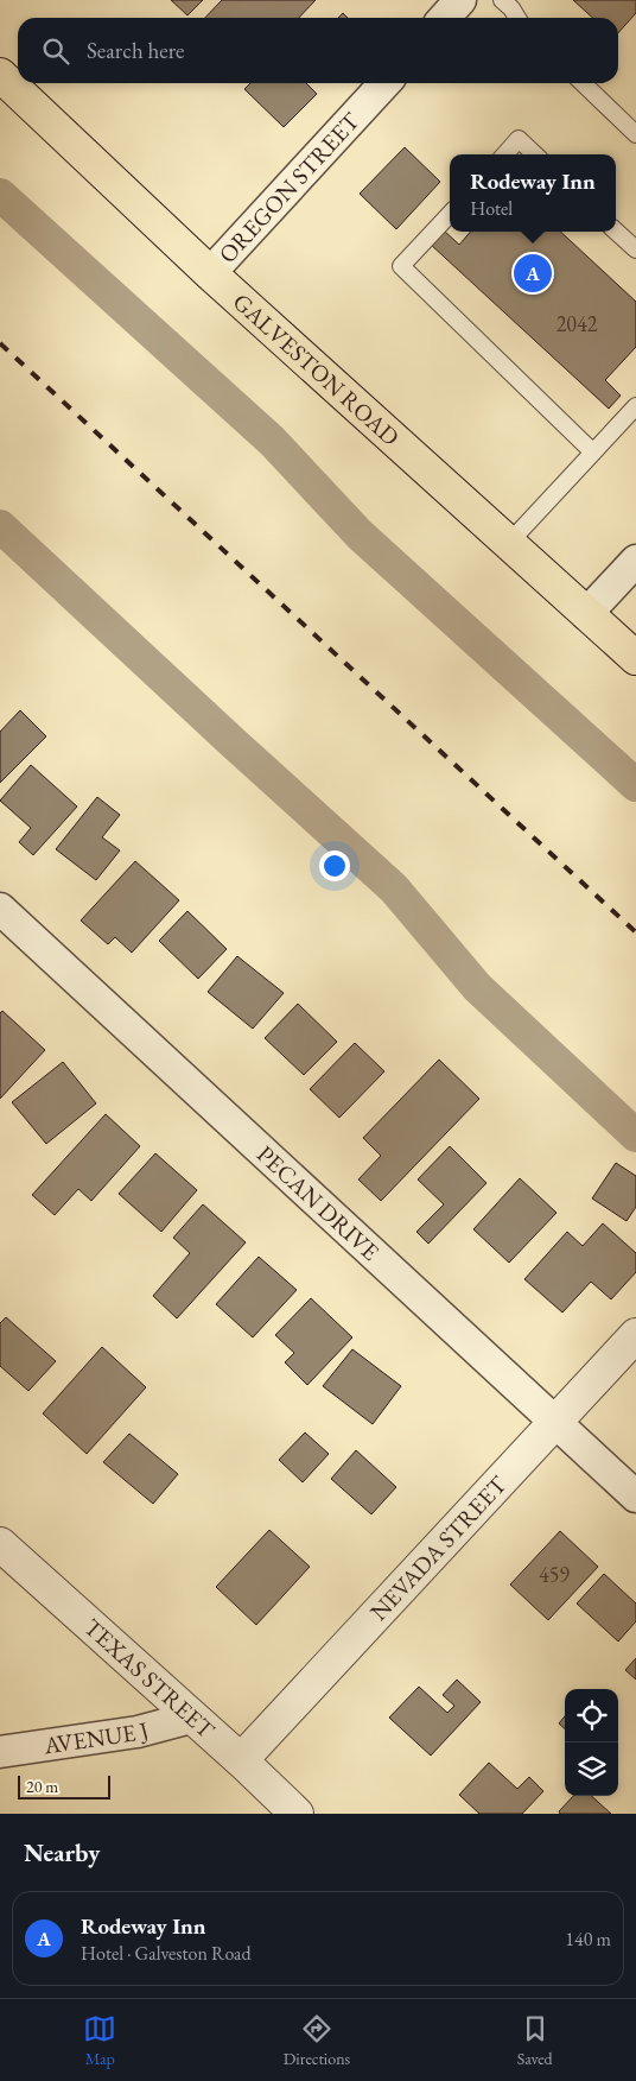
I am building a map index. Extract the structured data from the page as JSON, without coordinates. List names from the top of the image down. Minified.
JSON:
{"streets":{"main road":["GALVESTON ROAD"],"street":["OREGON STREET","PECAN DRIVE","NEVADA STREET","TEXAS STREET","AVENUE J"]},"crossings":[["OREGON STREET","GALVESTON ROAD"],["PECAN DRIVE","NEVADA STREET"],["NEVADA STREET","TEXAS STREET"],["TEXAS STREET","AVENUE J"]],"house_numbers":["2042","459"],"scale_bar":"20 m","page":{"search":"Search here","popup":["Rodeway Inn","Hotel"],"pins":"A","scale":"20 m","heading":"Nearby","list":[{"mark":"A","name":"Rodeway Inn","note":"Hotel · Galveston Road","value":"140 m"}],"nav":["Map","Directions","Saved"]}}
